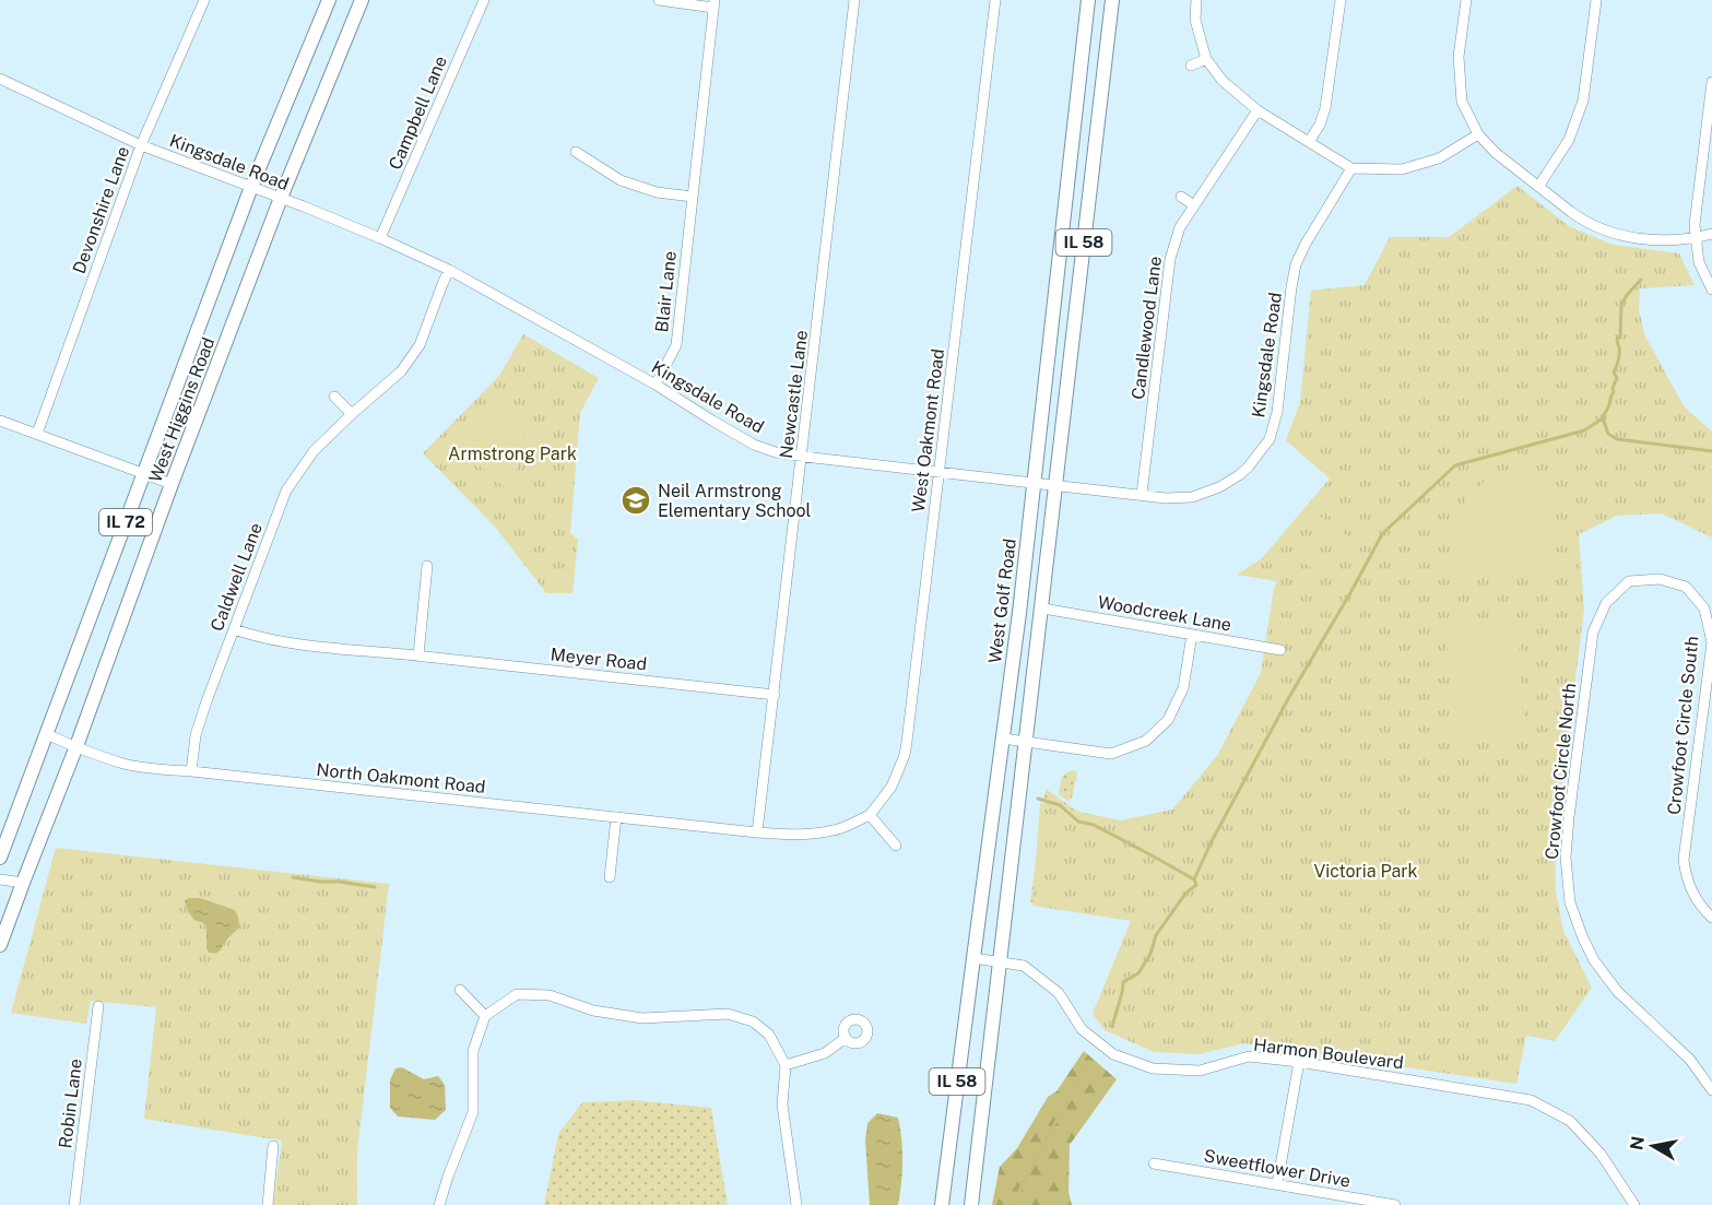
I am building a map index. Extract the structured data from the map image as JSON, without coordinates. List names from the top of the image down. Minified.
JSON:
{"streets":{"main road":["IL 58","West Higgins Road","IL 72","West Golf Road"],"street":["Campbell Lane","Kingsdale Road","Devonshire Lane","Blair Lane","Candlewood Lane","Newcastle Lane","West Oakmont Road","Caldwell Lane","Woodcreek Lane","Meyer Road","Crowfoot Circle South","Crowfoot Circle North","North Oakmont Road","Harmon Boulevard","Robin Lane","Sweetflower Drive"]},"crossings":[["Campbell Lane","Kingsdale Road"],["Kingsdale Road","Devonshire Lane"],["Kingsdale Road","IL 58"],["Kingsdale Road","Blair Lane"],["Kingsdale Road","Candlewood Lane"],["Kingsdale Road","Newcastle Lane"],["Kingsdale Road","West Higgins Road"],["Kingsdale Road","West Oakmont Road"],["Kingsdale Road","Caldwell Lane"],["Kingsdale Road","West Golf Road"],["IL 58","Woodcreek Lane"],["IL 58","Harmon Boulevard"],["Newcastle Lane","Meyer Road"],["Newcastle Lane","North Oakmont Road"],["West Higgins Road","North Oakmont Road"],["West Oakmont Road","North Oakmont Road"],["Caldwell Lane","Meyer Road"],["Caldwell Lane","North Oakmont Road"],["West Golf Road","Harmon Boulevard"],["Crowfoot Circle South","Crowfoot Circle North"]],"parks":["Armstrong Park","Victoria Park"],"places":{"school or university":["Neil Armstrong Elementary School"]},"north":"left"}
